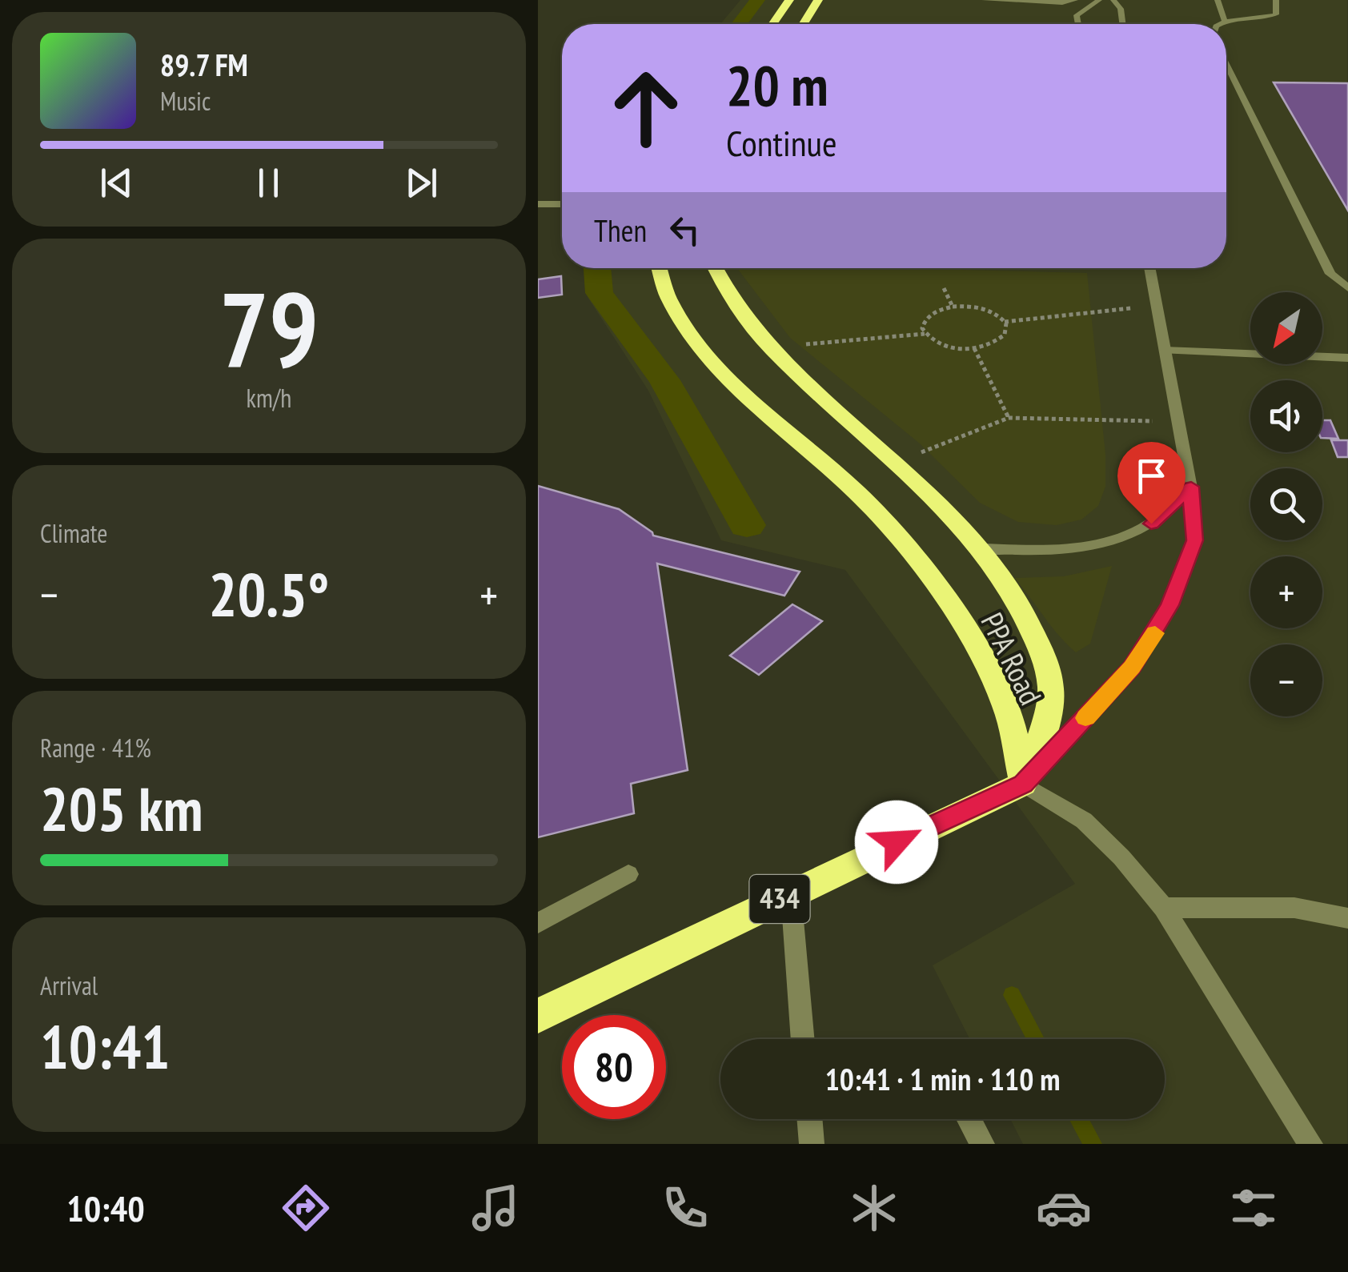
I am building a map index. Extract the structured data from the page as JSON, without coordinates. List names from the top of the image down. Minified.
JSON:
{"streets":{"highway":["PPA Road","434"]},"crossings":[["PPA Road","434"]],"north":"bottom left","page":{"turn":["20 m","Continue"],"song":["89.7 FM","Music"],"then":"Then","tile":[["79","km/h"],"Climate",["Range · 41%","205 km"],["Arrival","10:41"]],"map_buttons":["+","−"],"heat":["−","20.5°","+"],"limit":"80","trip":"10:41 · 1 min · 110 m","tabs":"10:40"}}
